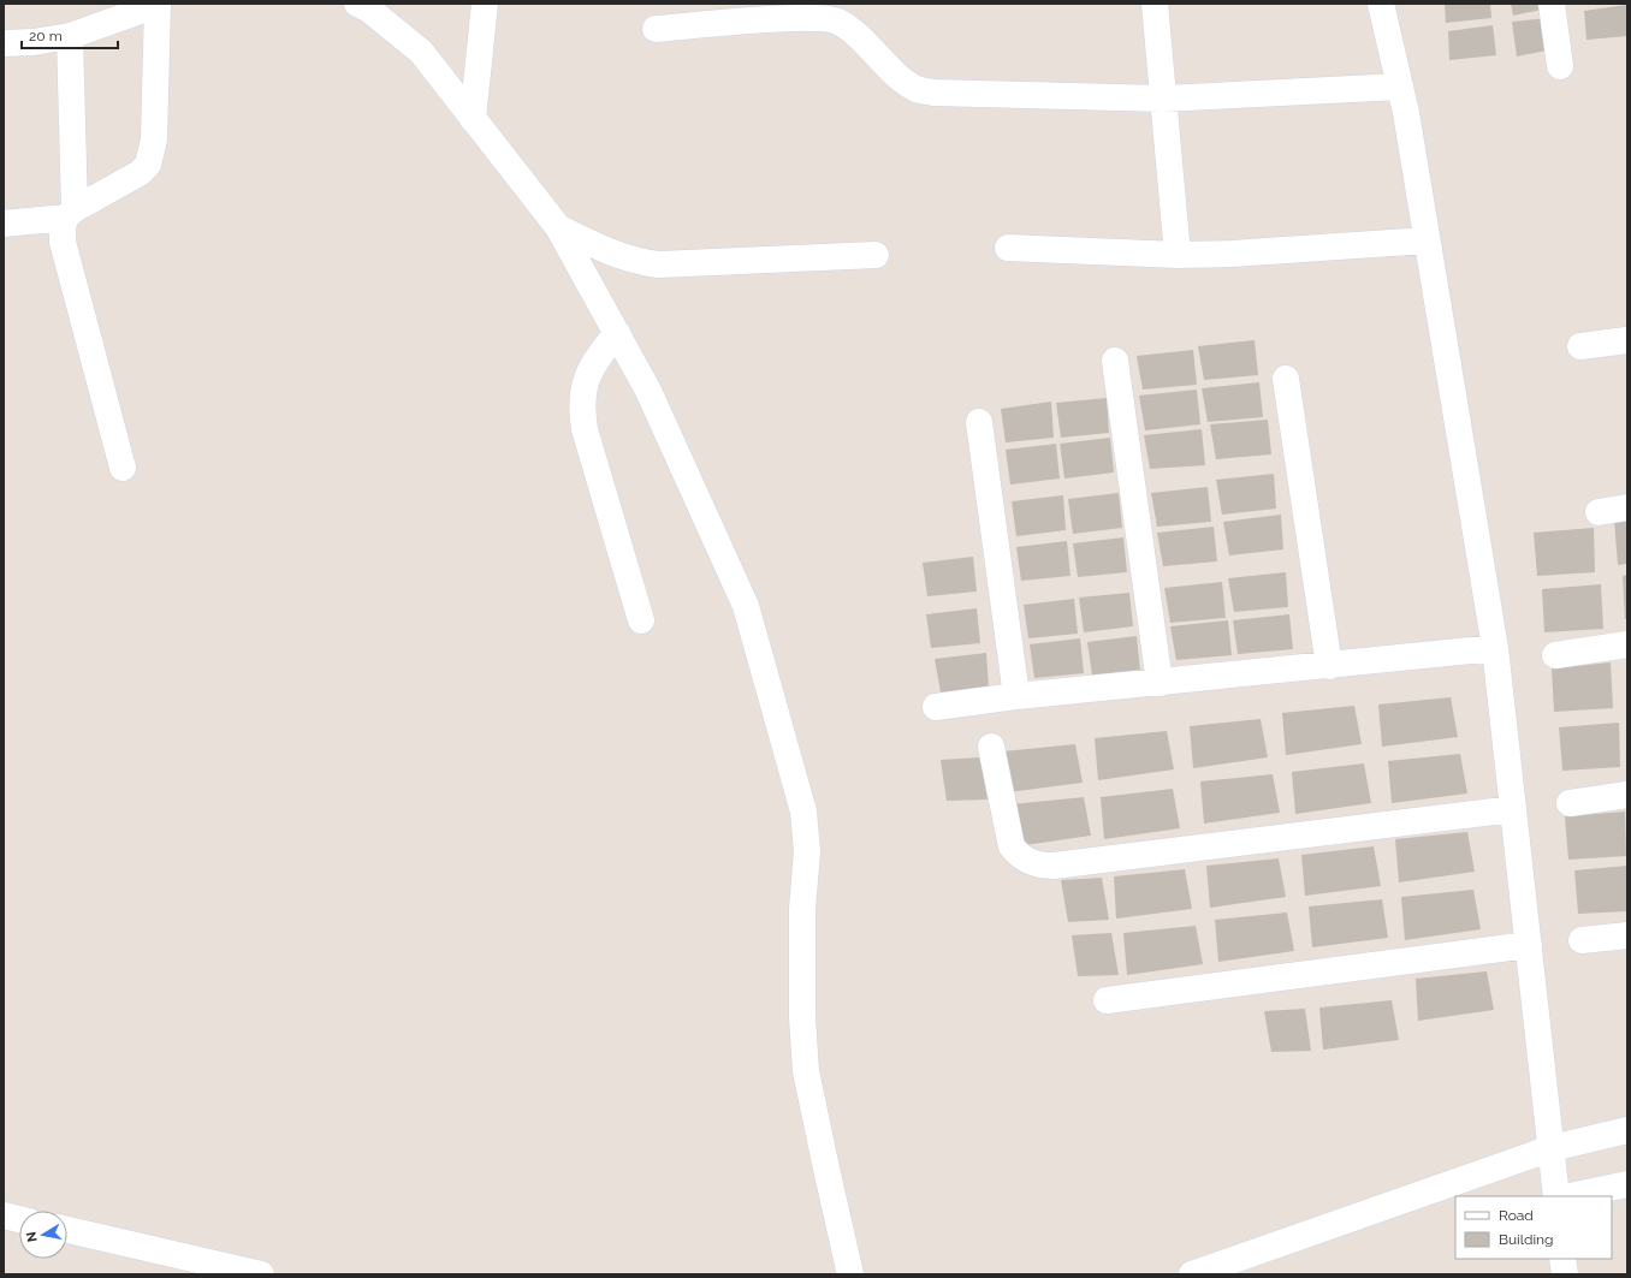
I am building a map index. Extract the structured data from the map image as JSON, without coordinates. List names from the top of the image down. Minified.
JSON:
{"legend":["Road","Building"],"scale_bar":"20 m","north":"left"}
